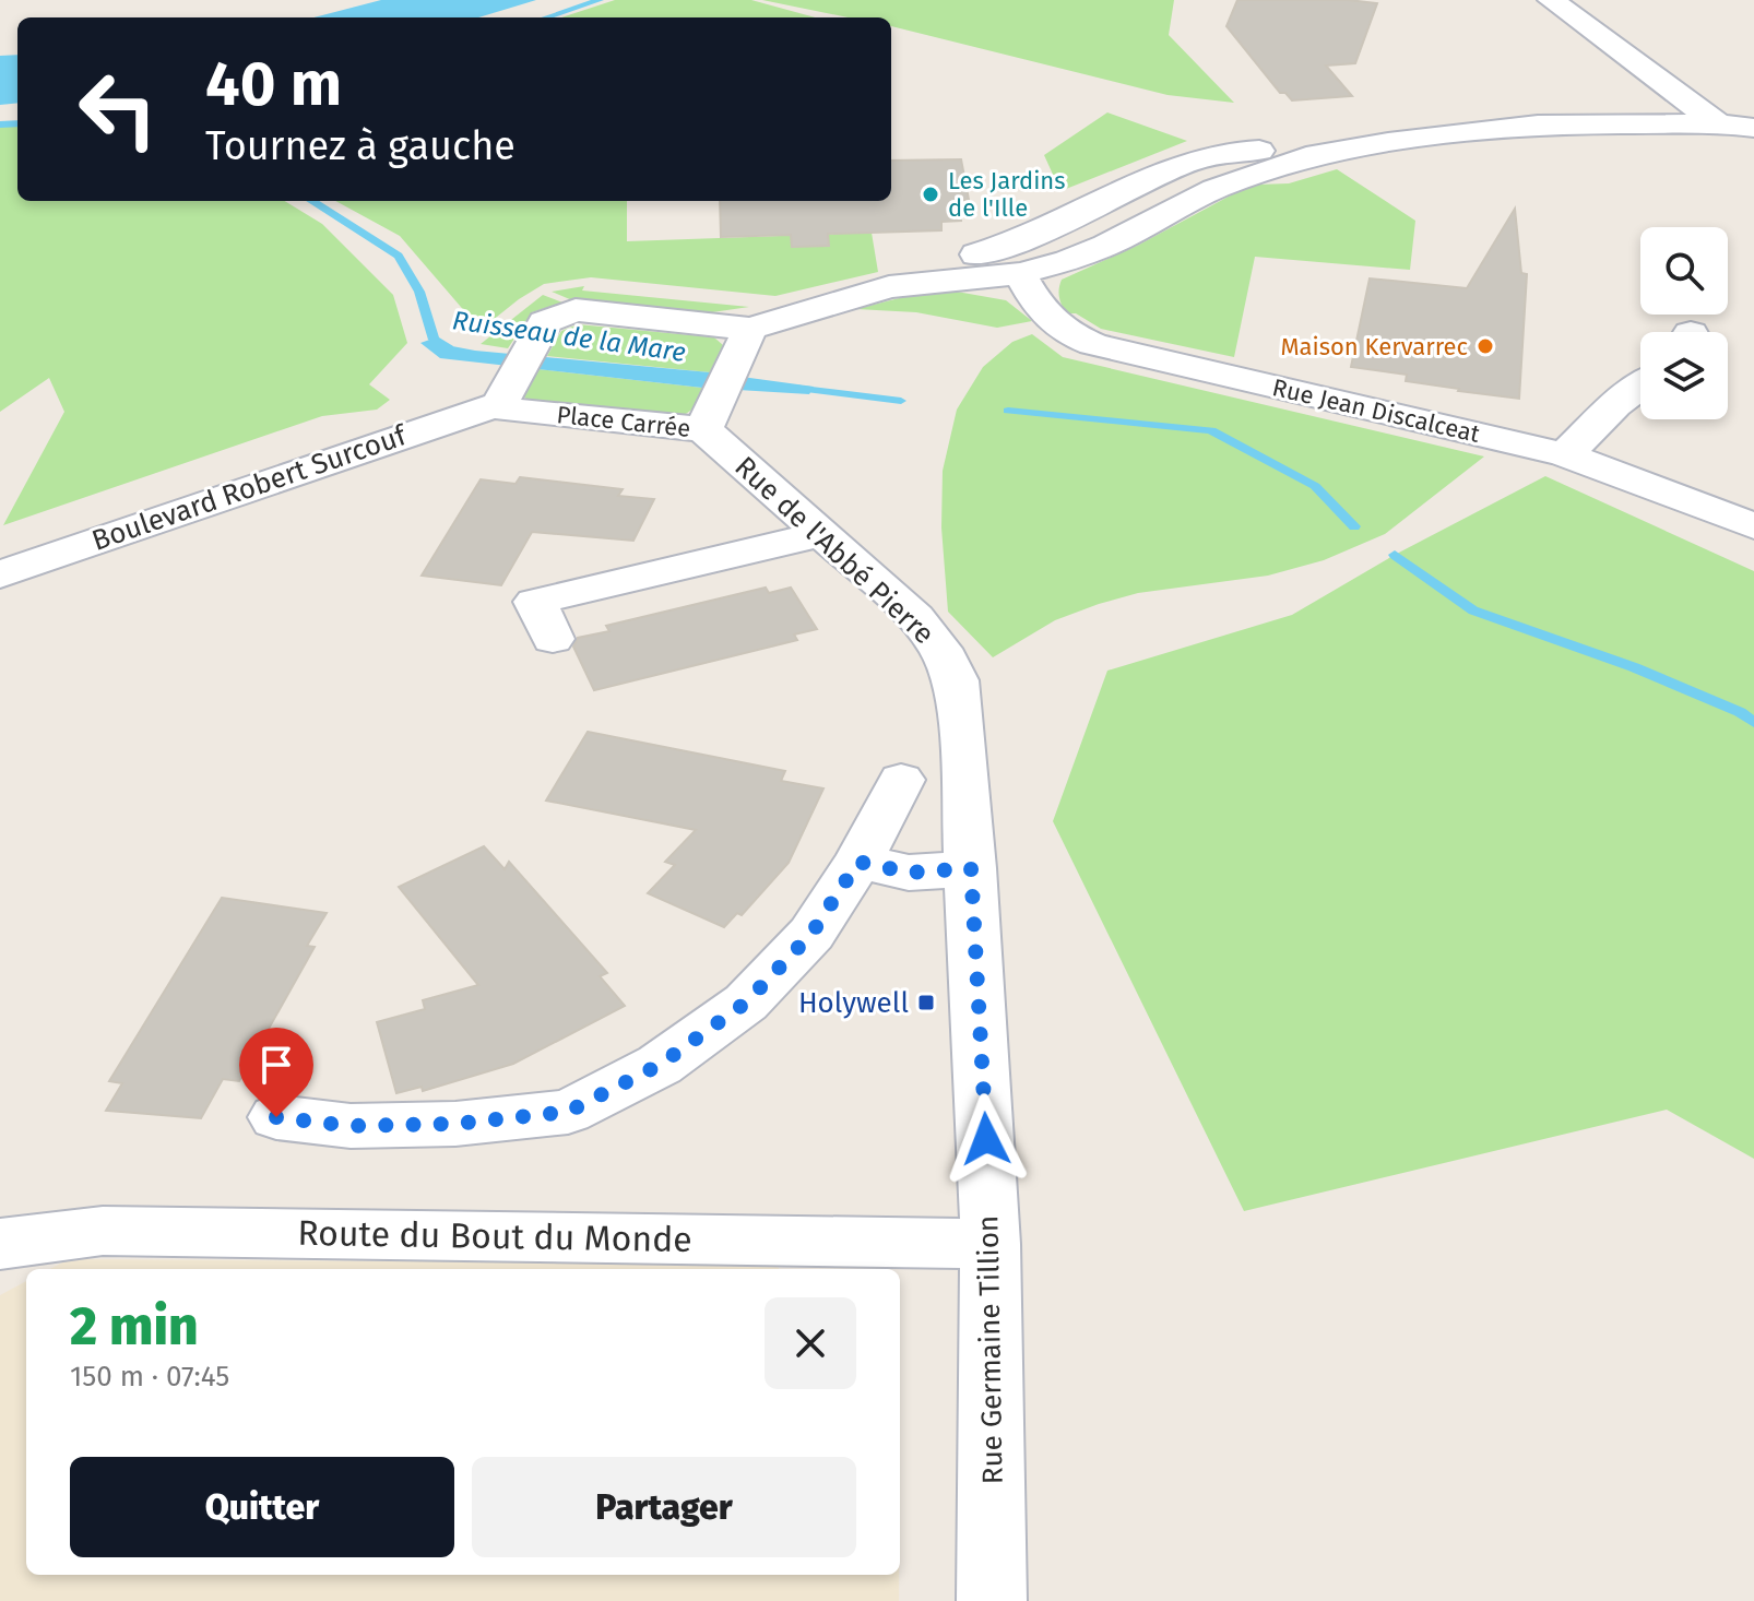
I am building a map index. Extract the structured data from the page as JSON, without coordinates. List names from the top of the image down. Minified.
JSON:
{"streets":{"street":["Rue Jean Discalceat","Place Carrée","Boulevard Robert Surcouf","Rue de l'Abbé Pierre","Route du Bout du Monde","Rue Germaine Tillion"]},"crossings":[["Place Carrée","Boulevard Robert Surcouf"],["Place Carrée","Rue de l'Abbé Pierre"],["Rue de l'Abbé Pierre","Rue Germaine Tillion"],["Route du Bout du Monde","Rue Germaine Tillion"]],"water":["Ruisseau de la Mare"],"places":{"other":["Les Jardins de l'Ille","Maison Kervarrec"],"transit":["Holywell"]},"page":{"turn":["40 m","Tournez à gauche"],"heading":["2 min","150 m · 07:45"],"buttons":["Quitter","Partager"]}}
